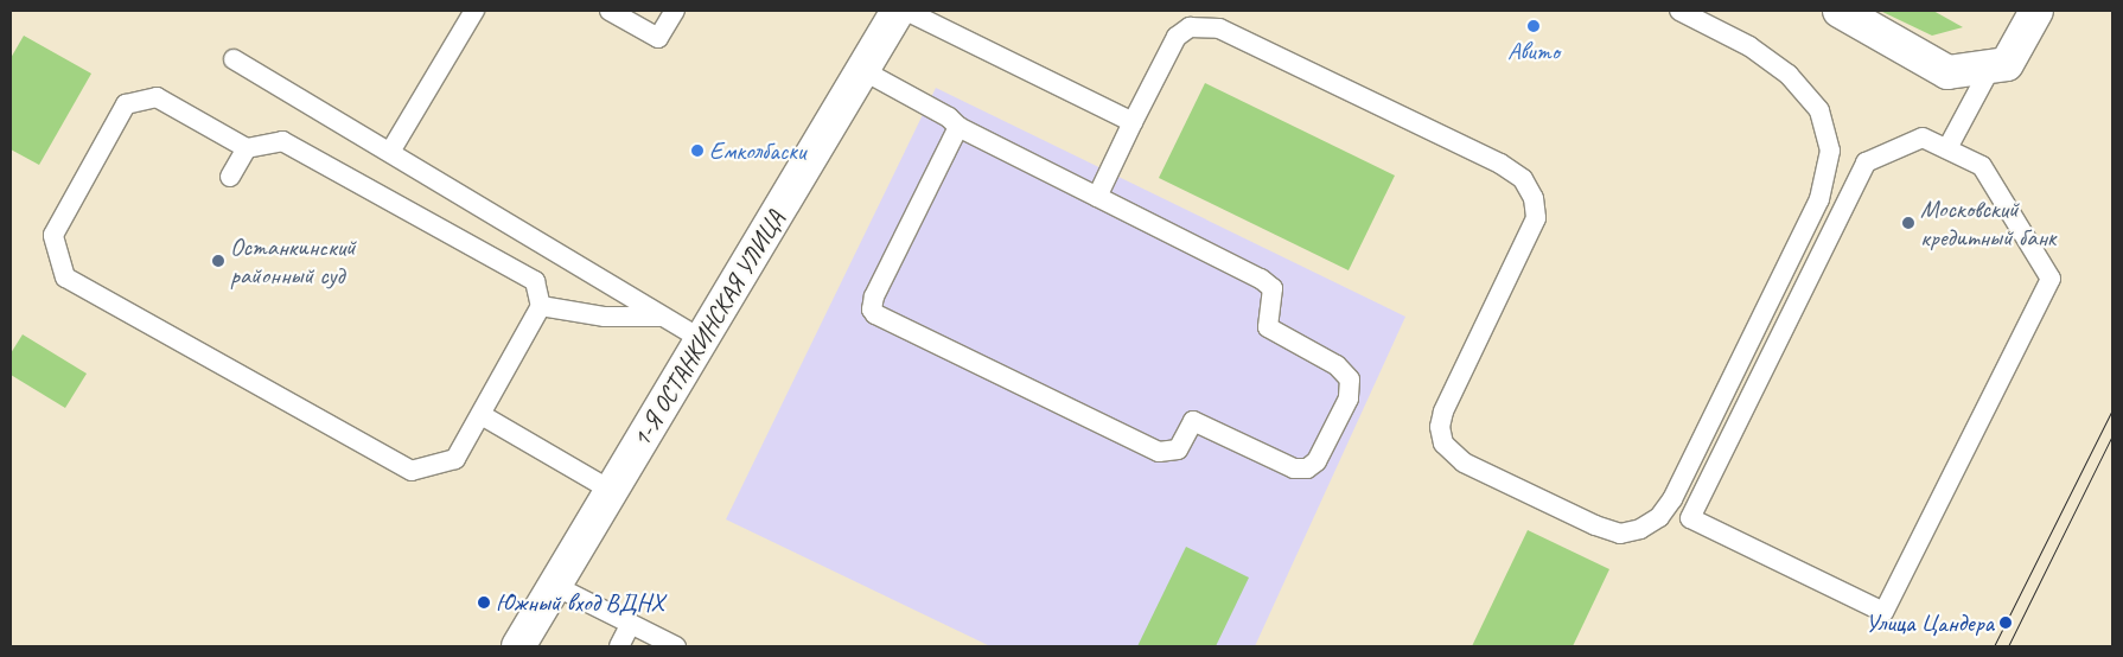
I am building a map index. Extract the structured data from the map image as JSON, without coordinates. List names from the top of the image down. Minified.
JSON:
{"streets":{"street":["1-Я ОСТАНКИНСКАЯ УЛИЦА"]},"places":["Авито","Емколбаски","Московский кредитный банк","Останкинский районный суд","Южный вход ВДНХ","Улица Цандера"]}
